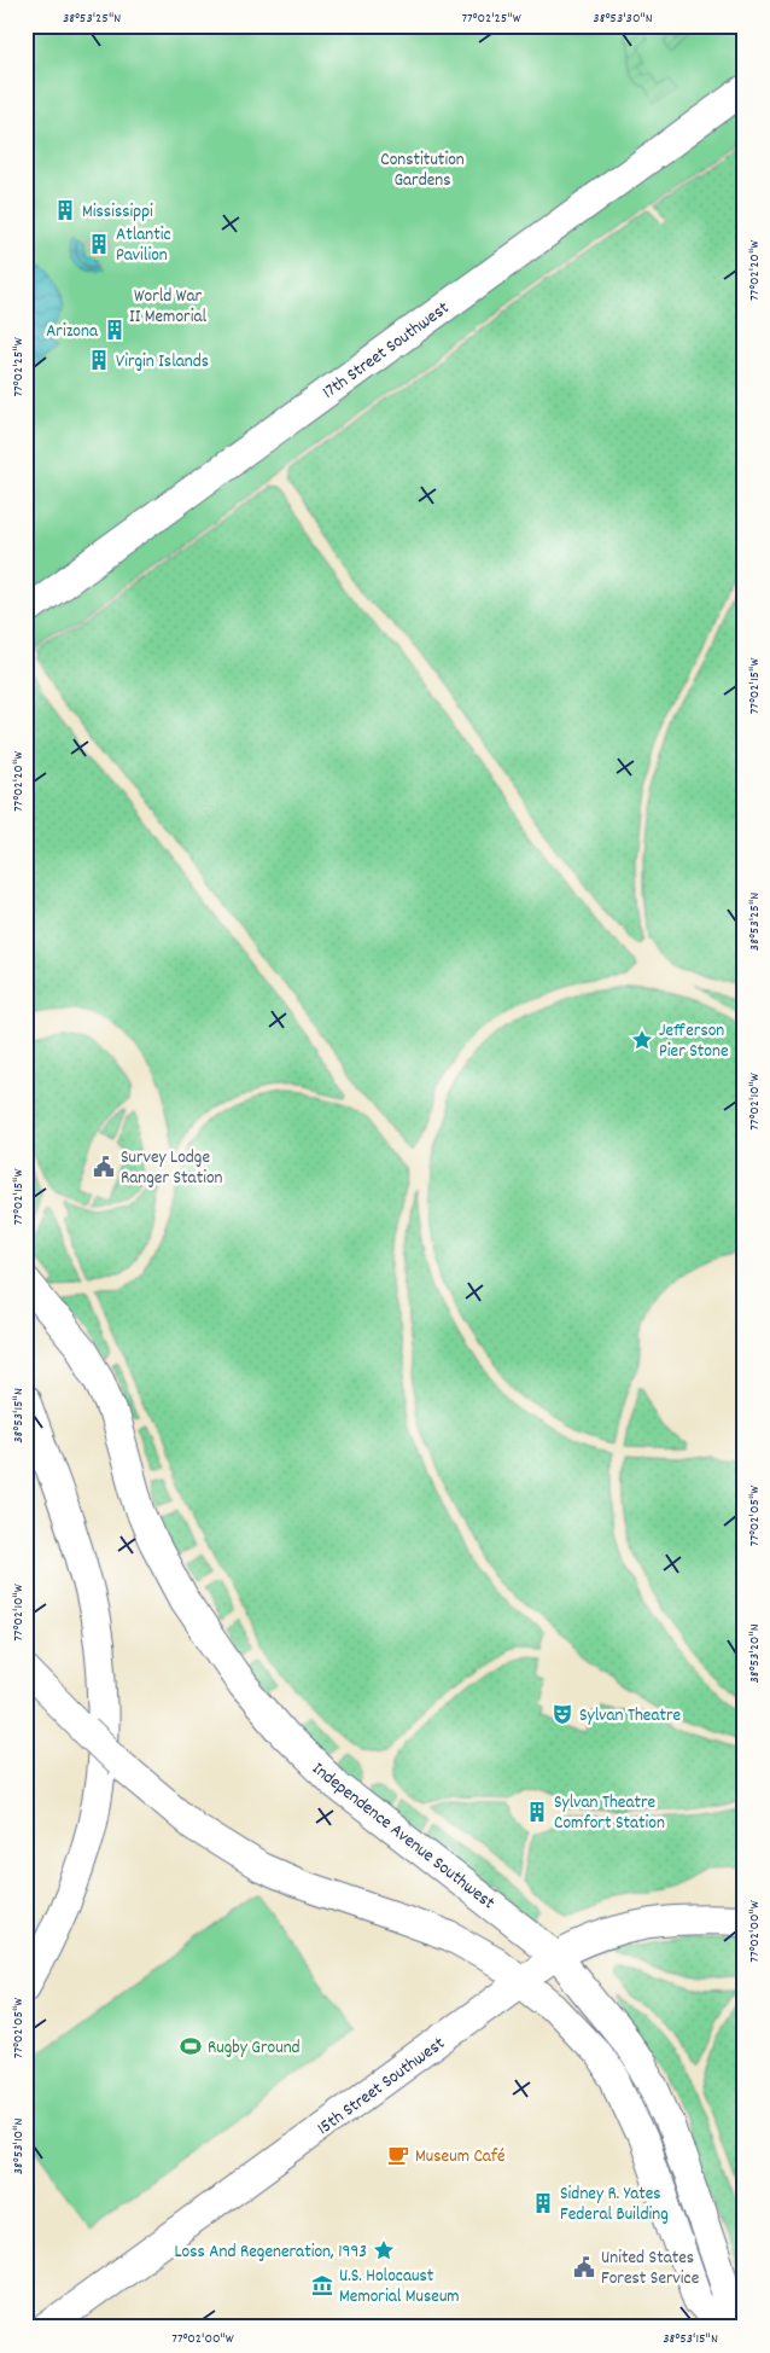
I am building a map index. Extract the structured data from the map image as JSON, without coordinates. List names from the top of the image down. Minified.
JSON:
{"streets":{"main road":["17th Street Southwest","Independence Avenue Southwest","15th Street Southwest"]},"crossings":[["Independence Avenue Southwest","15th Street Southwest"]],"parks":["Constitution Gardens","World War II Memorial"],"places":{"building":["Mississippi","Atlantic Pavilion","Arizona","Virgin Islands","Sylvan Theatre Comfort Station","Sidney R. Yates Federal Building"],"place":["Jefferson Pier Stone","Loss And Regeneration, 1993"],"public building":["Survey Lodge Ranger Station","United States Forest Service"],"theatre":["Sylvan Theatre"],"sports":["Rugby Ground"],"cafe":["Museum Café"],"museum":["U.S. Holocaust Memorial Museum"]},"coordinates":["38°53'25\"N","77°02'25\"W","38°53'30\"N","77°02'20\"W","77°02'15\"W","77°02'10\"W","38°53'15\"N","77°02'05\"W","38°53'20\"N","77°02'00\"W","38°53'10\"N"]}
